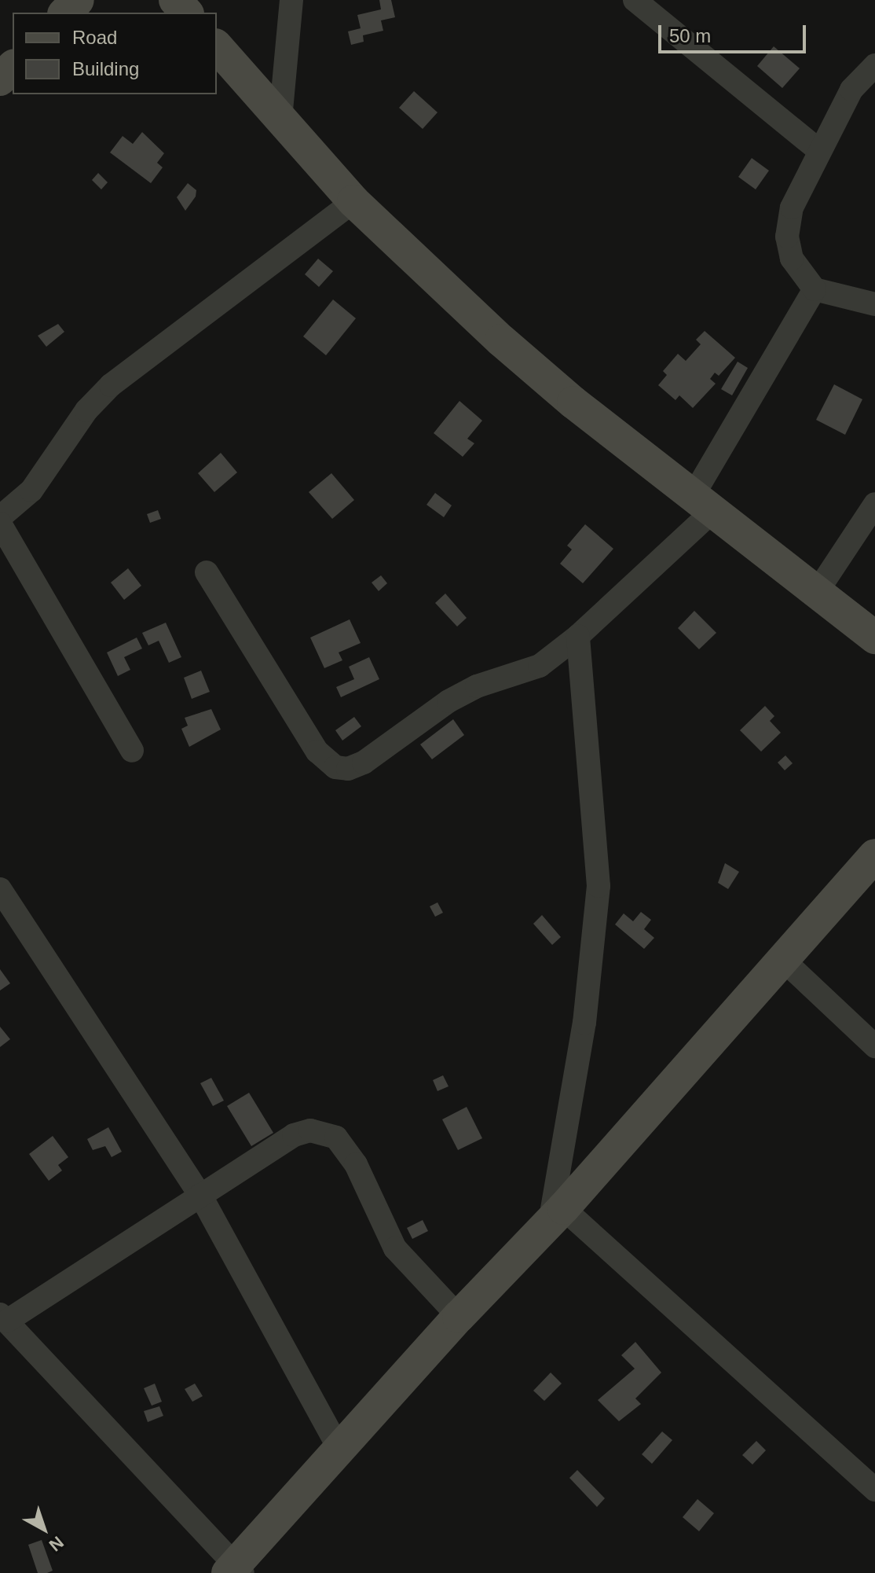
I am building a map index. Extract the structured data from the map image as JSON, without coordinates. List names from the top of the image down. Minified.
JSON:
{"legend":["Road","Building"],"scale_bar":"50 m","north":"bottom right"}
